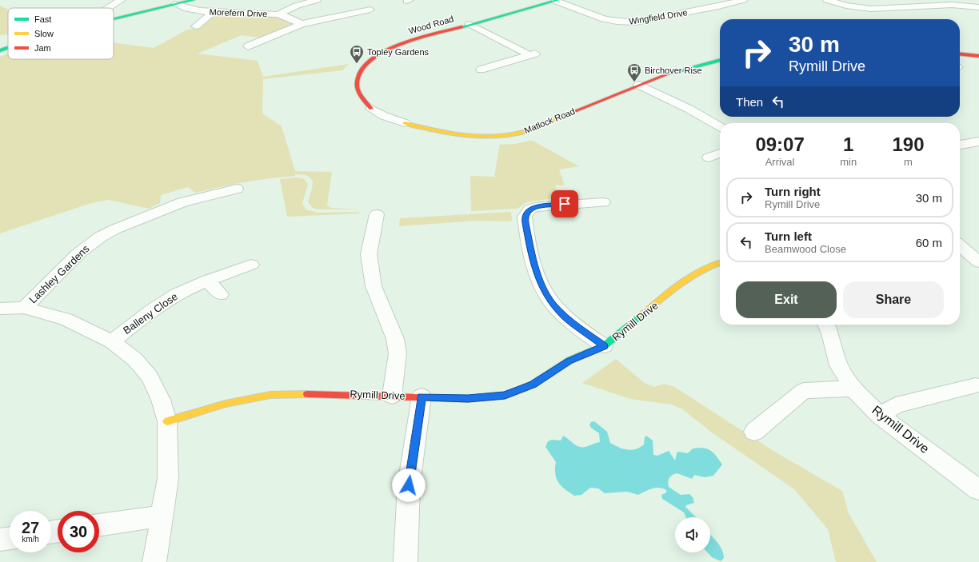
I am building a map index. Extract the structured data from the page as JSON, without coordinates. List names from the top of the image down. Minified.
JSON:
{"streets":{"street":["Morefern Drive","Wingfield Drive","Wood Road","Matlock Road","Lashley Gardens","Balleny Close","Rymill Drive"]},"crossings":[["Wingfield Drive","Wood Road"],["Wood Road","Matlock Road"]],"places":{"bus stop":["Topley Gardens","Birchover Rise"]},"legend":["Fast","Slow","Jam"],"page":{"turn":["30 m","Rymill Drive"],"then":"Then","eta":["09:07","Arrival","1","min","190","m"],"list":[{"name":"Turn right","note":"Rymill Drive","value":"30 m"},{"name":"Turn left","note":"Beamwood Close","value":"60 m"}],"buttons":["Exit","Share"],"speed":"27 km/h","limit":"30"}}
